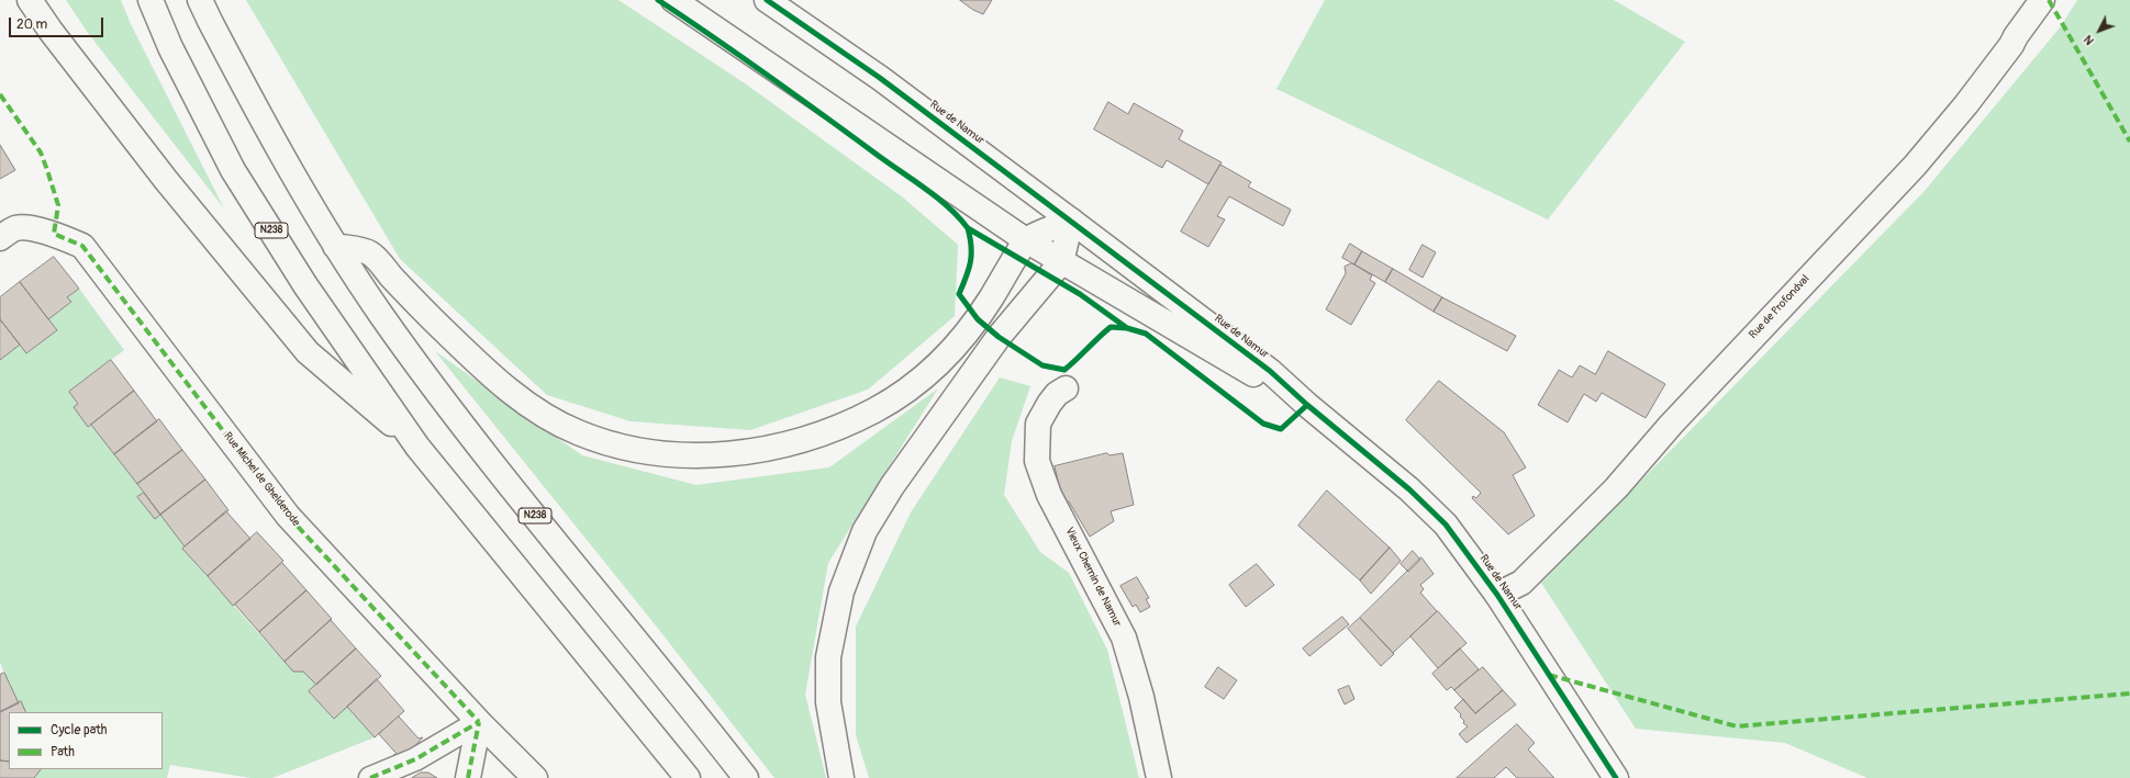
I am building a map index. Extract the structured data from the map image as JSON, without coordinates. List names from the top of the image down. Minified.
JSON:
{"streets":{"main road":["Rue de Namur","N238","Rue de Profondval","Rue Michel de Ghelderode","Vieux Chemin de Namur"]},"crossings":[["Rue de Namur","Rue de Profondval"]],"legend":["Cycle path","Path"],"scale_bar":"20 m","north":"bottom left"}
